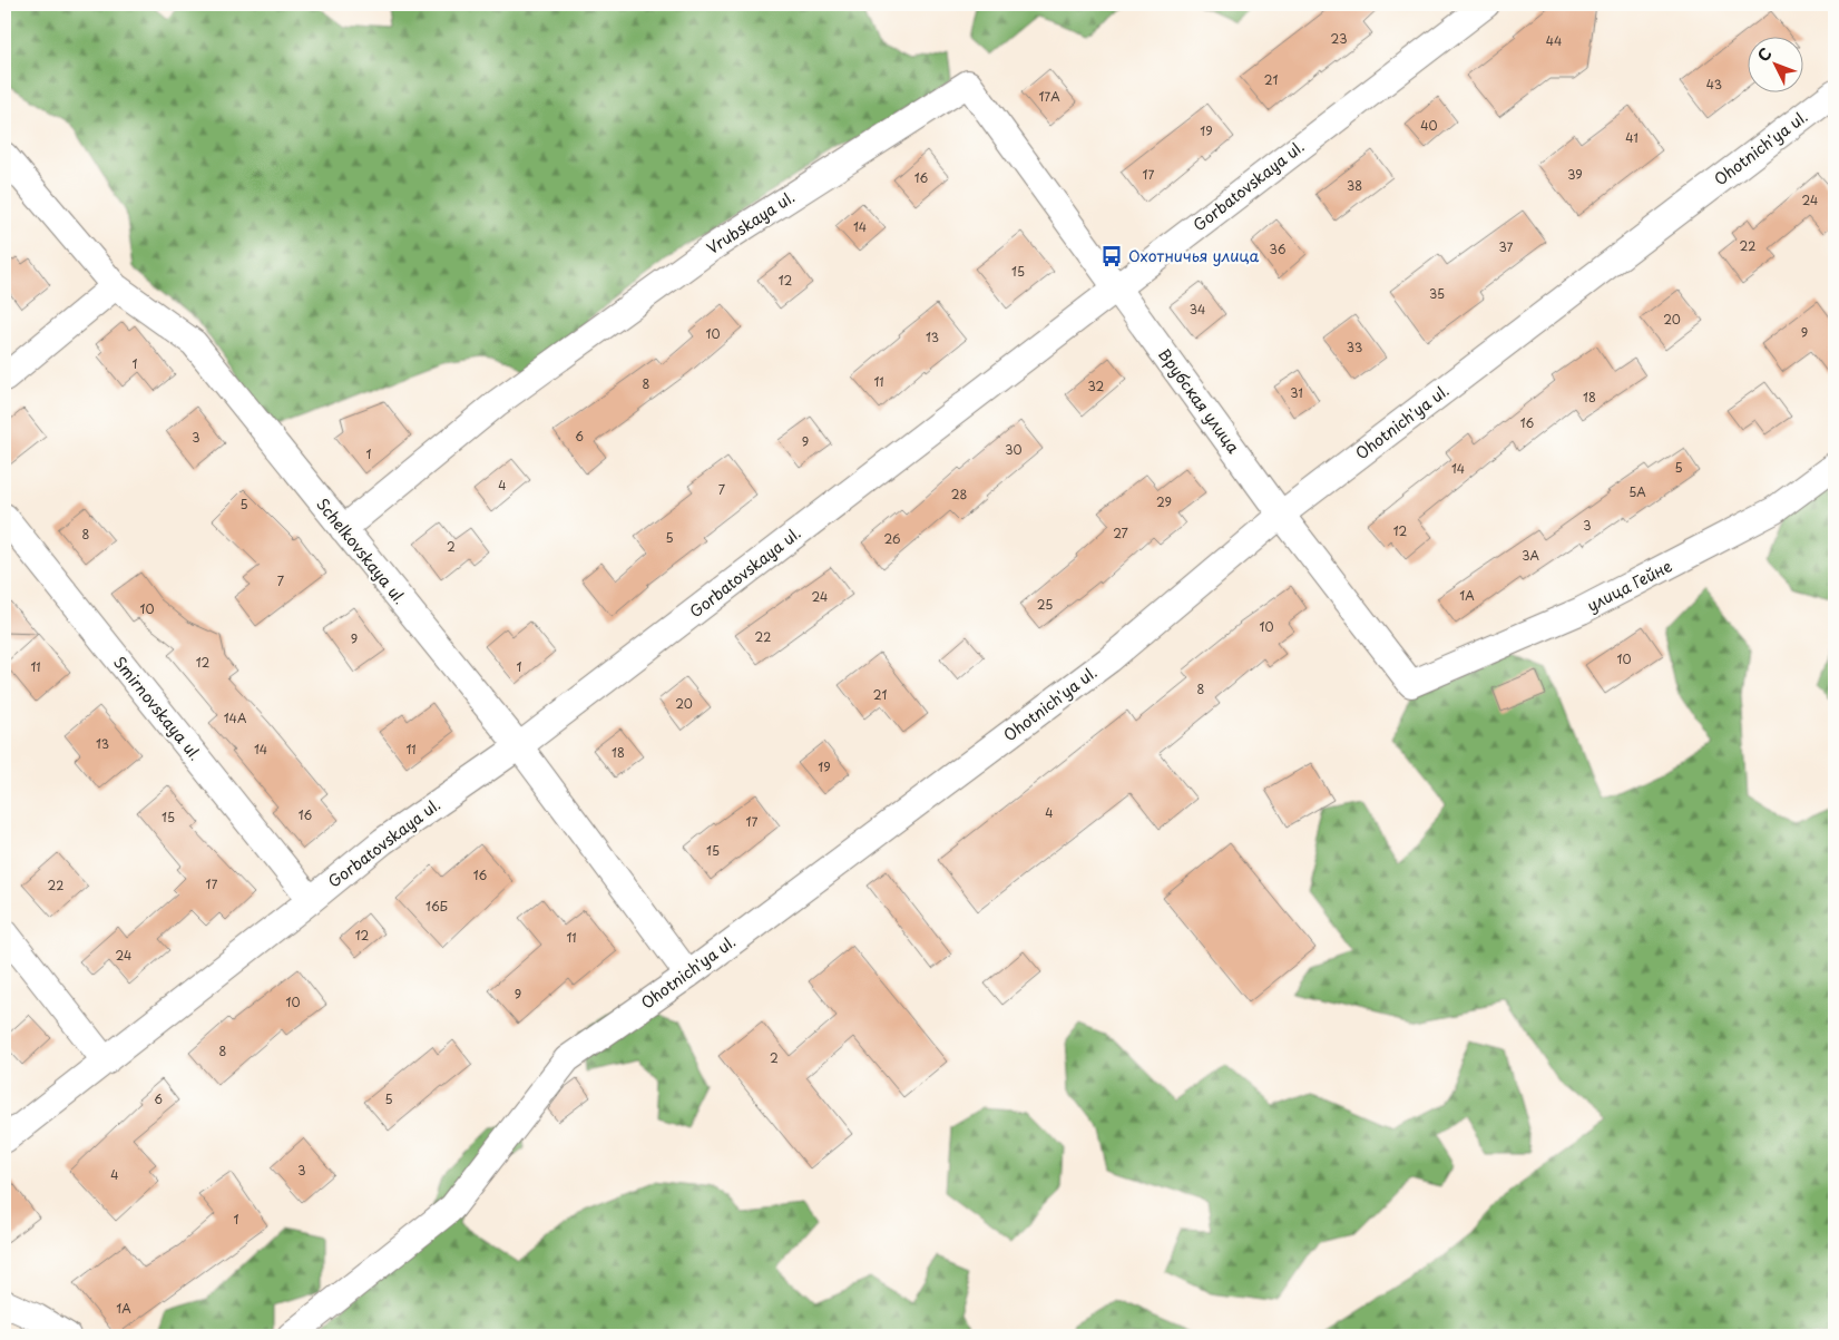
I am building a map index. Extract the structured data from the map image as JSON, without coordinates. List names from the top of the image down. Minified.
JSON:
{"streets":{"street":["Ohotnich'ya ul.","Gorbatovskaya ul.","Vrubskaya ul.","Врубская улица","Schelkovskaya ul.","улица Гейне","Smirnovskaya ul."]},"crossings":[["Ohotnich'ya ul.","Врубская улица"],["Ohotnich'ya ul.","Schelkovskaya ul."],["Gorbatovskaya ul.","Vrubskaya ul."],["Gorbatovskaya ul.","Врубская улица"],["Gorbatovskaya ul.","Schelkovskaya ul."],["Gorbatovskaya ul.","Smirnovskaya ul."],["Vrubskaya ul.","Врубская улица"],["Vrubskaya ul.","Schelkovskaya ul."],["Врубская улица","улица Гейне"]],"places":{"bus stop":["Охотничья улица"]},"house_numbers":["23","44","21","43","17А","40","19","41","17","39","16","38","24","14","22","37","36","15","12","35","34","20","9","10","13","33","1","11","8","32","31","18","16","6","3","9","30","1","5","14","4","7","5А","28","29","5","3","12","27","8","5","26","2","3А","7","1А","24","25","10","10","22","9","10","12","11","1","8","21","20","14А","13","14","11","18","19","4","16","15","17","15","16","17","22","16Б","12","11","24","9","10","8","2","6","5","3","4","1","1А"],"north":"top left"}
